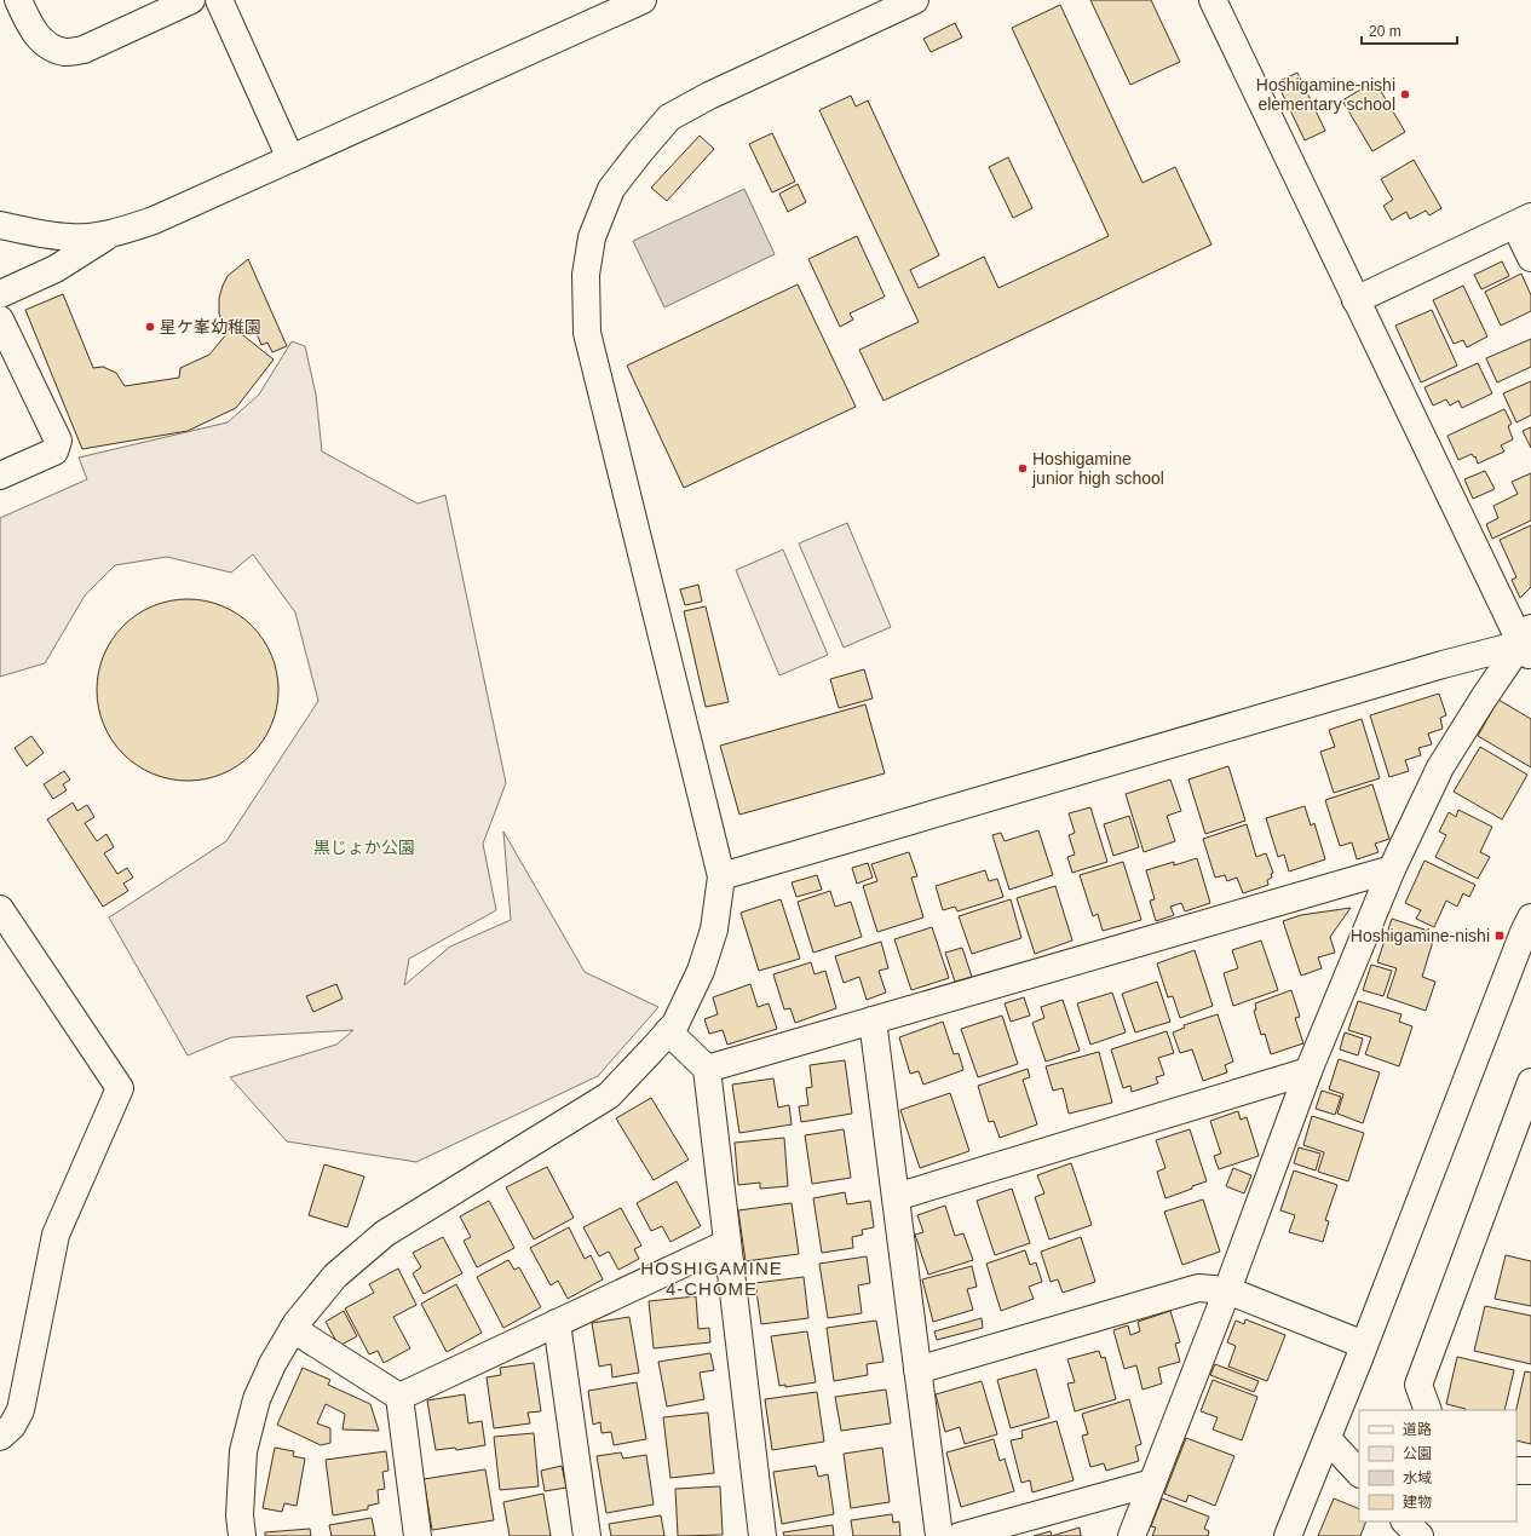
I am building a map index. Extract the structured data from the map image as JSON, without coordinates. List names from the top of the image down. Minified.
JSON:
{"districts":["HOSHIGAMINE 4-CHOME"],"parks":["黒じょか公園"],"places":{"other":["Hoshigamine-nishi elementary school","星ケ峯幼稚園","Hoshigamine junior high school"],"transit":["Hoshigamine-nishi"]},"legend":["道路","公園","水域","建物"],"scale_bar":"20 m"}
